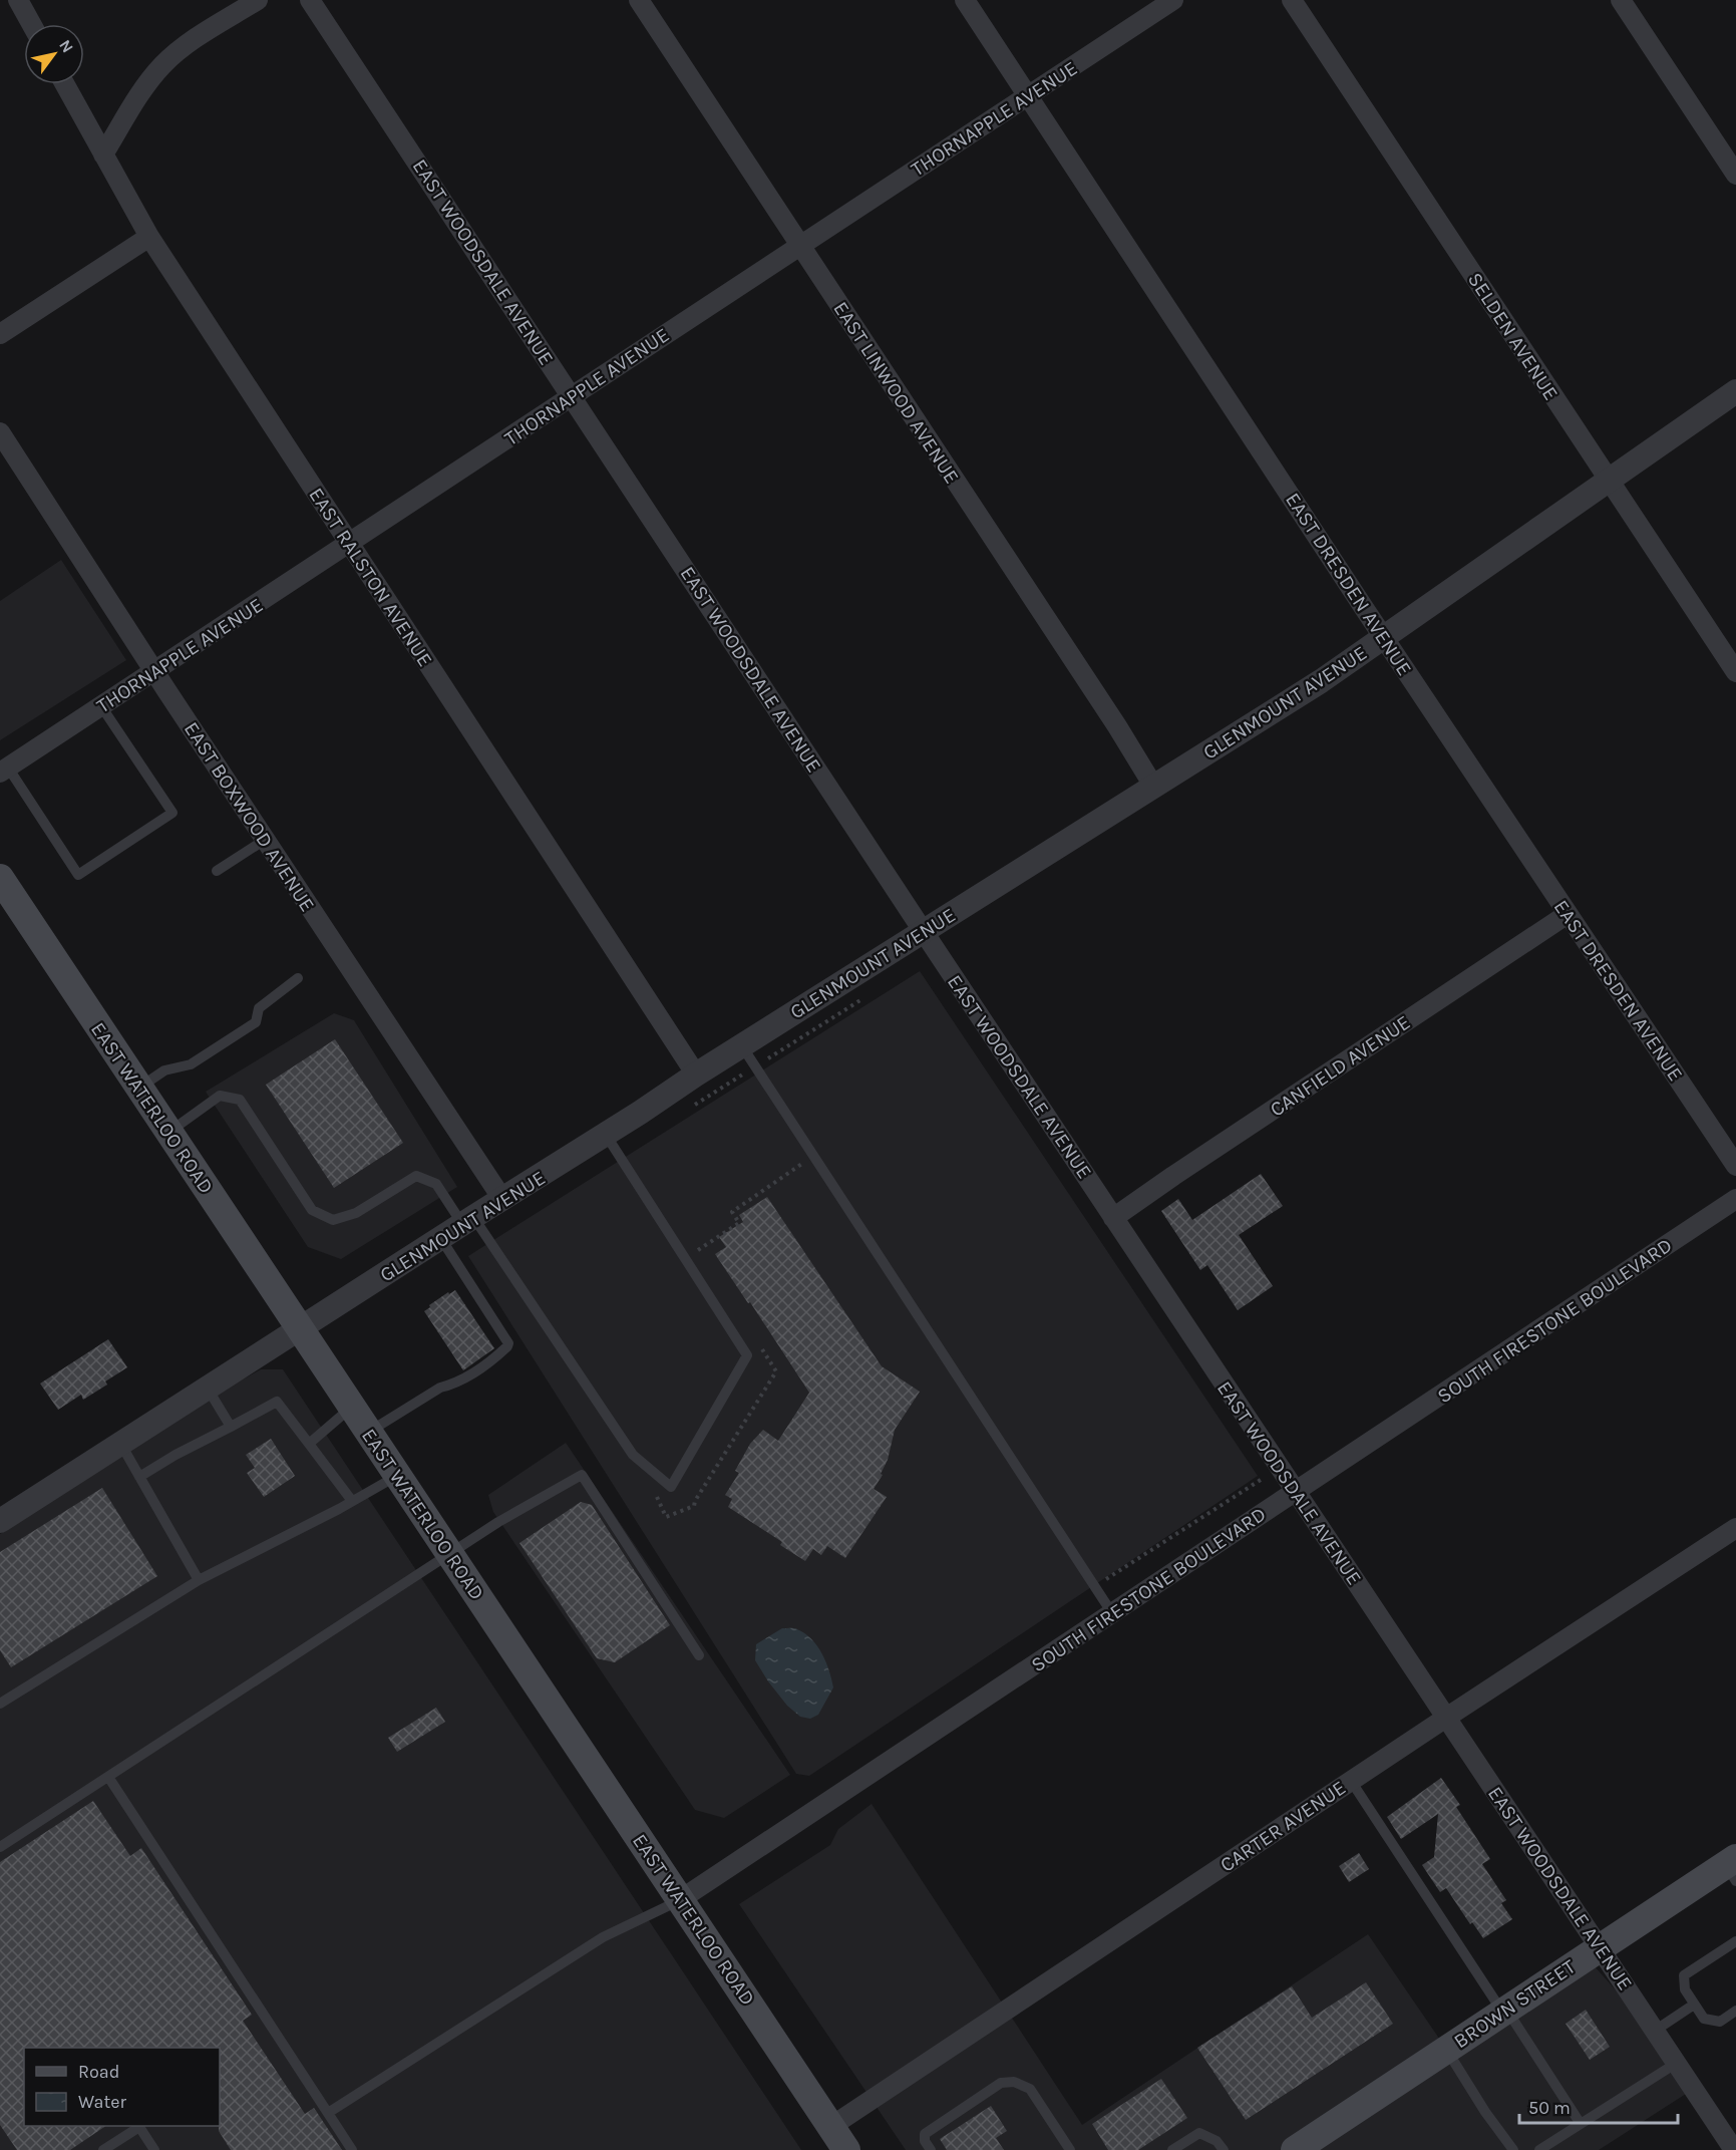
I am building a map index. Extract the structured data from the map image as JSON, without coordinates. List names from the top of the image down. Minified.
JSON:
{"streets":{"main road":["EAST WATERLOO ROAD","BROWN STREET"],"street":["THORNAPPLE AVENUE","EAST WOODSDALE AVENUE","SELDEN AVENUE","EAST LINWOOD AVENUE","EAST RALSTON AVENUE","EAST DRESDEN AVENUE","GLENMOUNT AVENUE","EAST BOXWOOD AVENUE","CANFIELD AVENUE","SOUTH FIRESTONE BOULEVARD","CARTER AVENUE"]},"crossings":[["THORNAPPLE AVENUE","EAST WOODSDALE AVENUE"],["THORNAPPLE AVENUE","EAST LINWOOD AVENUE"],["THORNAPPLE AVENUE","EAST RALSTON AVENUE"],["THORNAPPLE AVENUE","EAST DRESDEN AVENUE"],["THORNAPPLE AVENUE","EAST BOXWOOD AVENUE"],["EAST WOODSDALE AVENUE","GLENMOUNT AVENUE"],["EAST WOODSDALE AVENUE","CANFIELD AVENUE"],["EAST WOODSDALE AVENUE","SOUTH FIRESTONE BOULEVARD"],["EAST WOODSDALE AVENUE","CARTER AVENUE"],["EAST WOODSDALE AVENUE","BROWN STREET"],["SELDEN AVENUE","GLENMOUNT AVENUE"],["EAST LINWOOD AVENUE","GLENMOUNT AVENUE"],["EAST RALSTON AVENUE","GLENMOUNT AVENUE"],["EAST DRESDEN AVENUE","GLENMOUNT AVENUE"],["EAST DRESDEN AVENUE","CANFIELD AVENUE"],["GLENMOUNT AVENUE","EAST BOXWOOD AVENUE"],["GLENMOUNT AVENUE","EAST WATERLOO ROAD"],["EAST WATERLOO ROAD","SOUTH FIRESTONE BOULEVARD"],["EAST WATERLOO ROAD","CARTER AVENUE"]],"legend":["Road","Water"],"scale_bar":"50 m","north":"top right"}
